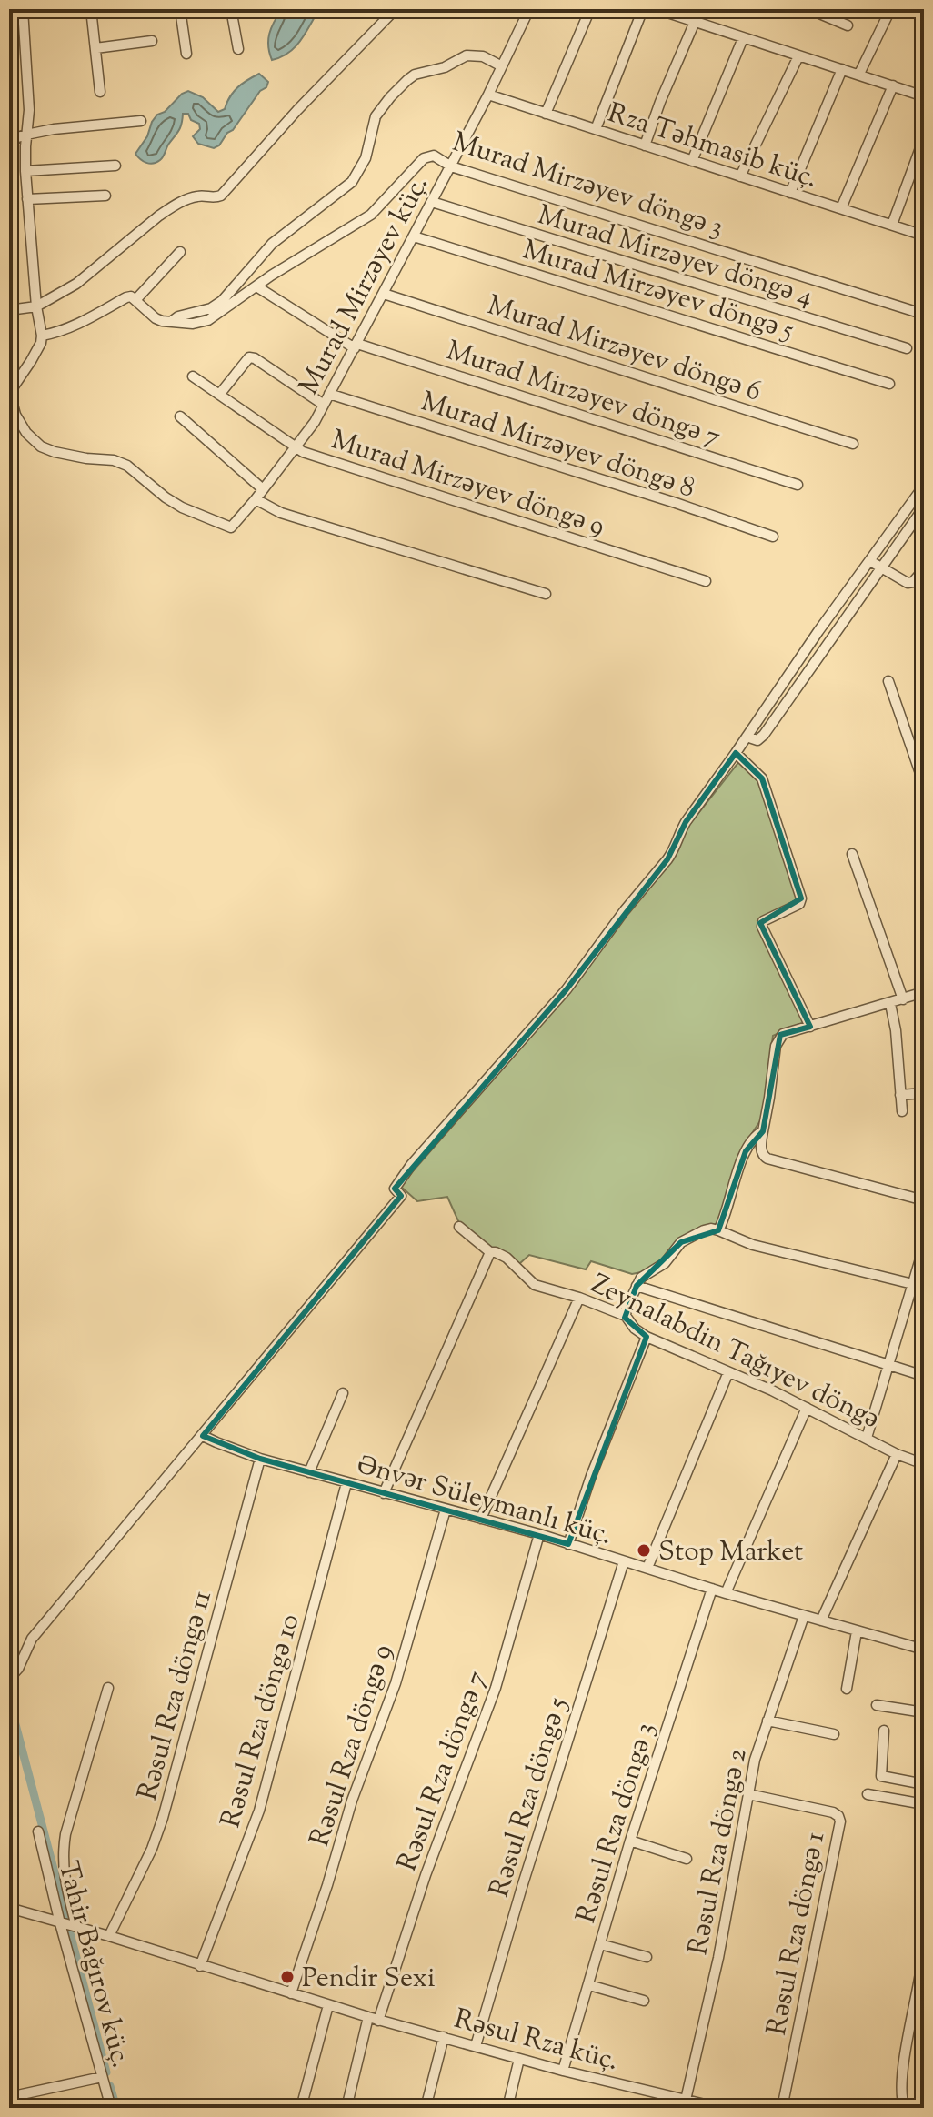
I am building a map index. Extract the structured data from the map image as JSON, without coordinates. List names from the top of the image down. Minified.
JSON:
{"streets":{"street":["Rza Təhmasib küç.","Murad Mirzəyev döngə 3","Murad Mirzəyev döngə 4","Murad Mirzəyev küç.","Murad Mirzəyev döngə 5","Murad Mirzəyev döngə 6","Murad Mirzəyev döngə 7","Murad Mirzəyev döngə 8","Murad Mirzəyev döngə 9","Zeynalabdin Tağıyev döngə","Ənvər Süleymanlı küç.","Rəsul Rza döngə 11","Rəsul Rza döngə 10","Rəsul Rza döngə 9","Rəsul Rza döngə 7","Rəsul Rza döngə 5","Rəsul Rza döngə 3","Rəsul Rza döngə 2","Rəsul Rza döngə 1","Tahir Bağırov küç.","Rəsul Rza küç."]},"crossings":[["Rza Təhmasib küç.","Murad Mirzəyev küç."],["Murad Mirzəyev döngə 3","Murad Mirzəyev küç."],["Murad Mirzəyev döngə 3","Murad Mirzəyev döngə 7"],["Murad Mirzəyev döngə 4","Murad Mirzəyev küç."],["Murad Mirzəyev küç.","Murad Mirzəyev döngə 5"],["Murad Mirzəyev küç.","Murad Mirzəyev döngə 6"],["Murad Mirzəyev küç.","Murad Mirzəyev döngə 7"],["Murad Mirzəyev küç.","Murad Mirzəyev döngə 8"],["Murad Mirzəyev küç.","Murad Mirzəyev döngə 9"],["Ənvər Süleymanlı küç.","Rəsul Rza döngə 11"],["Ənvər Süleymanlı küç.","Rəsul Rza döngə 10"],["Ənvər Süleymanlı küç.","Rəsul Rza döngə 9"],["Ənvər Süleymanlı küç.","Rəsul Rza döngə 7"],["Ənvər Süleymanlı küç.","Rəsul Rza döngə 5"],["Ənvər Süleymanlı küç.","Rəsul Rza döngə 3"],["Ənvər Süleymanlı küç.","Rəsul Rza döngə 2"],["Rəsul Rza döngə 11","Rəsul Rza küç."],["Rəsul Rza döngə 10","Rəsul Rza küç."],["Rəsul Rza döngə 9","Rəsul Rza küç."],["Rəsul Rza döngə 7","Rəsul Rza küç."],["Rəsul Rza döngə 5","Rəsul Rza küç."],["Rəsul Rza döngə 3","Rəsul Rza küç."],["Rəsul Rza döngə 2","Rəsul Rza döngə 1"],["Rəsul Rza döngə 2","Rəsul Rza küç."],["Tahir Bağırov küç.","Rəsul Rza küç."]],"places":["Stop Market","Pendir Sexi"]}
